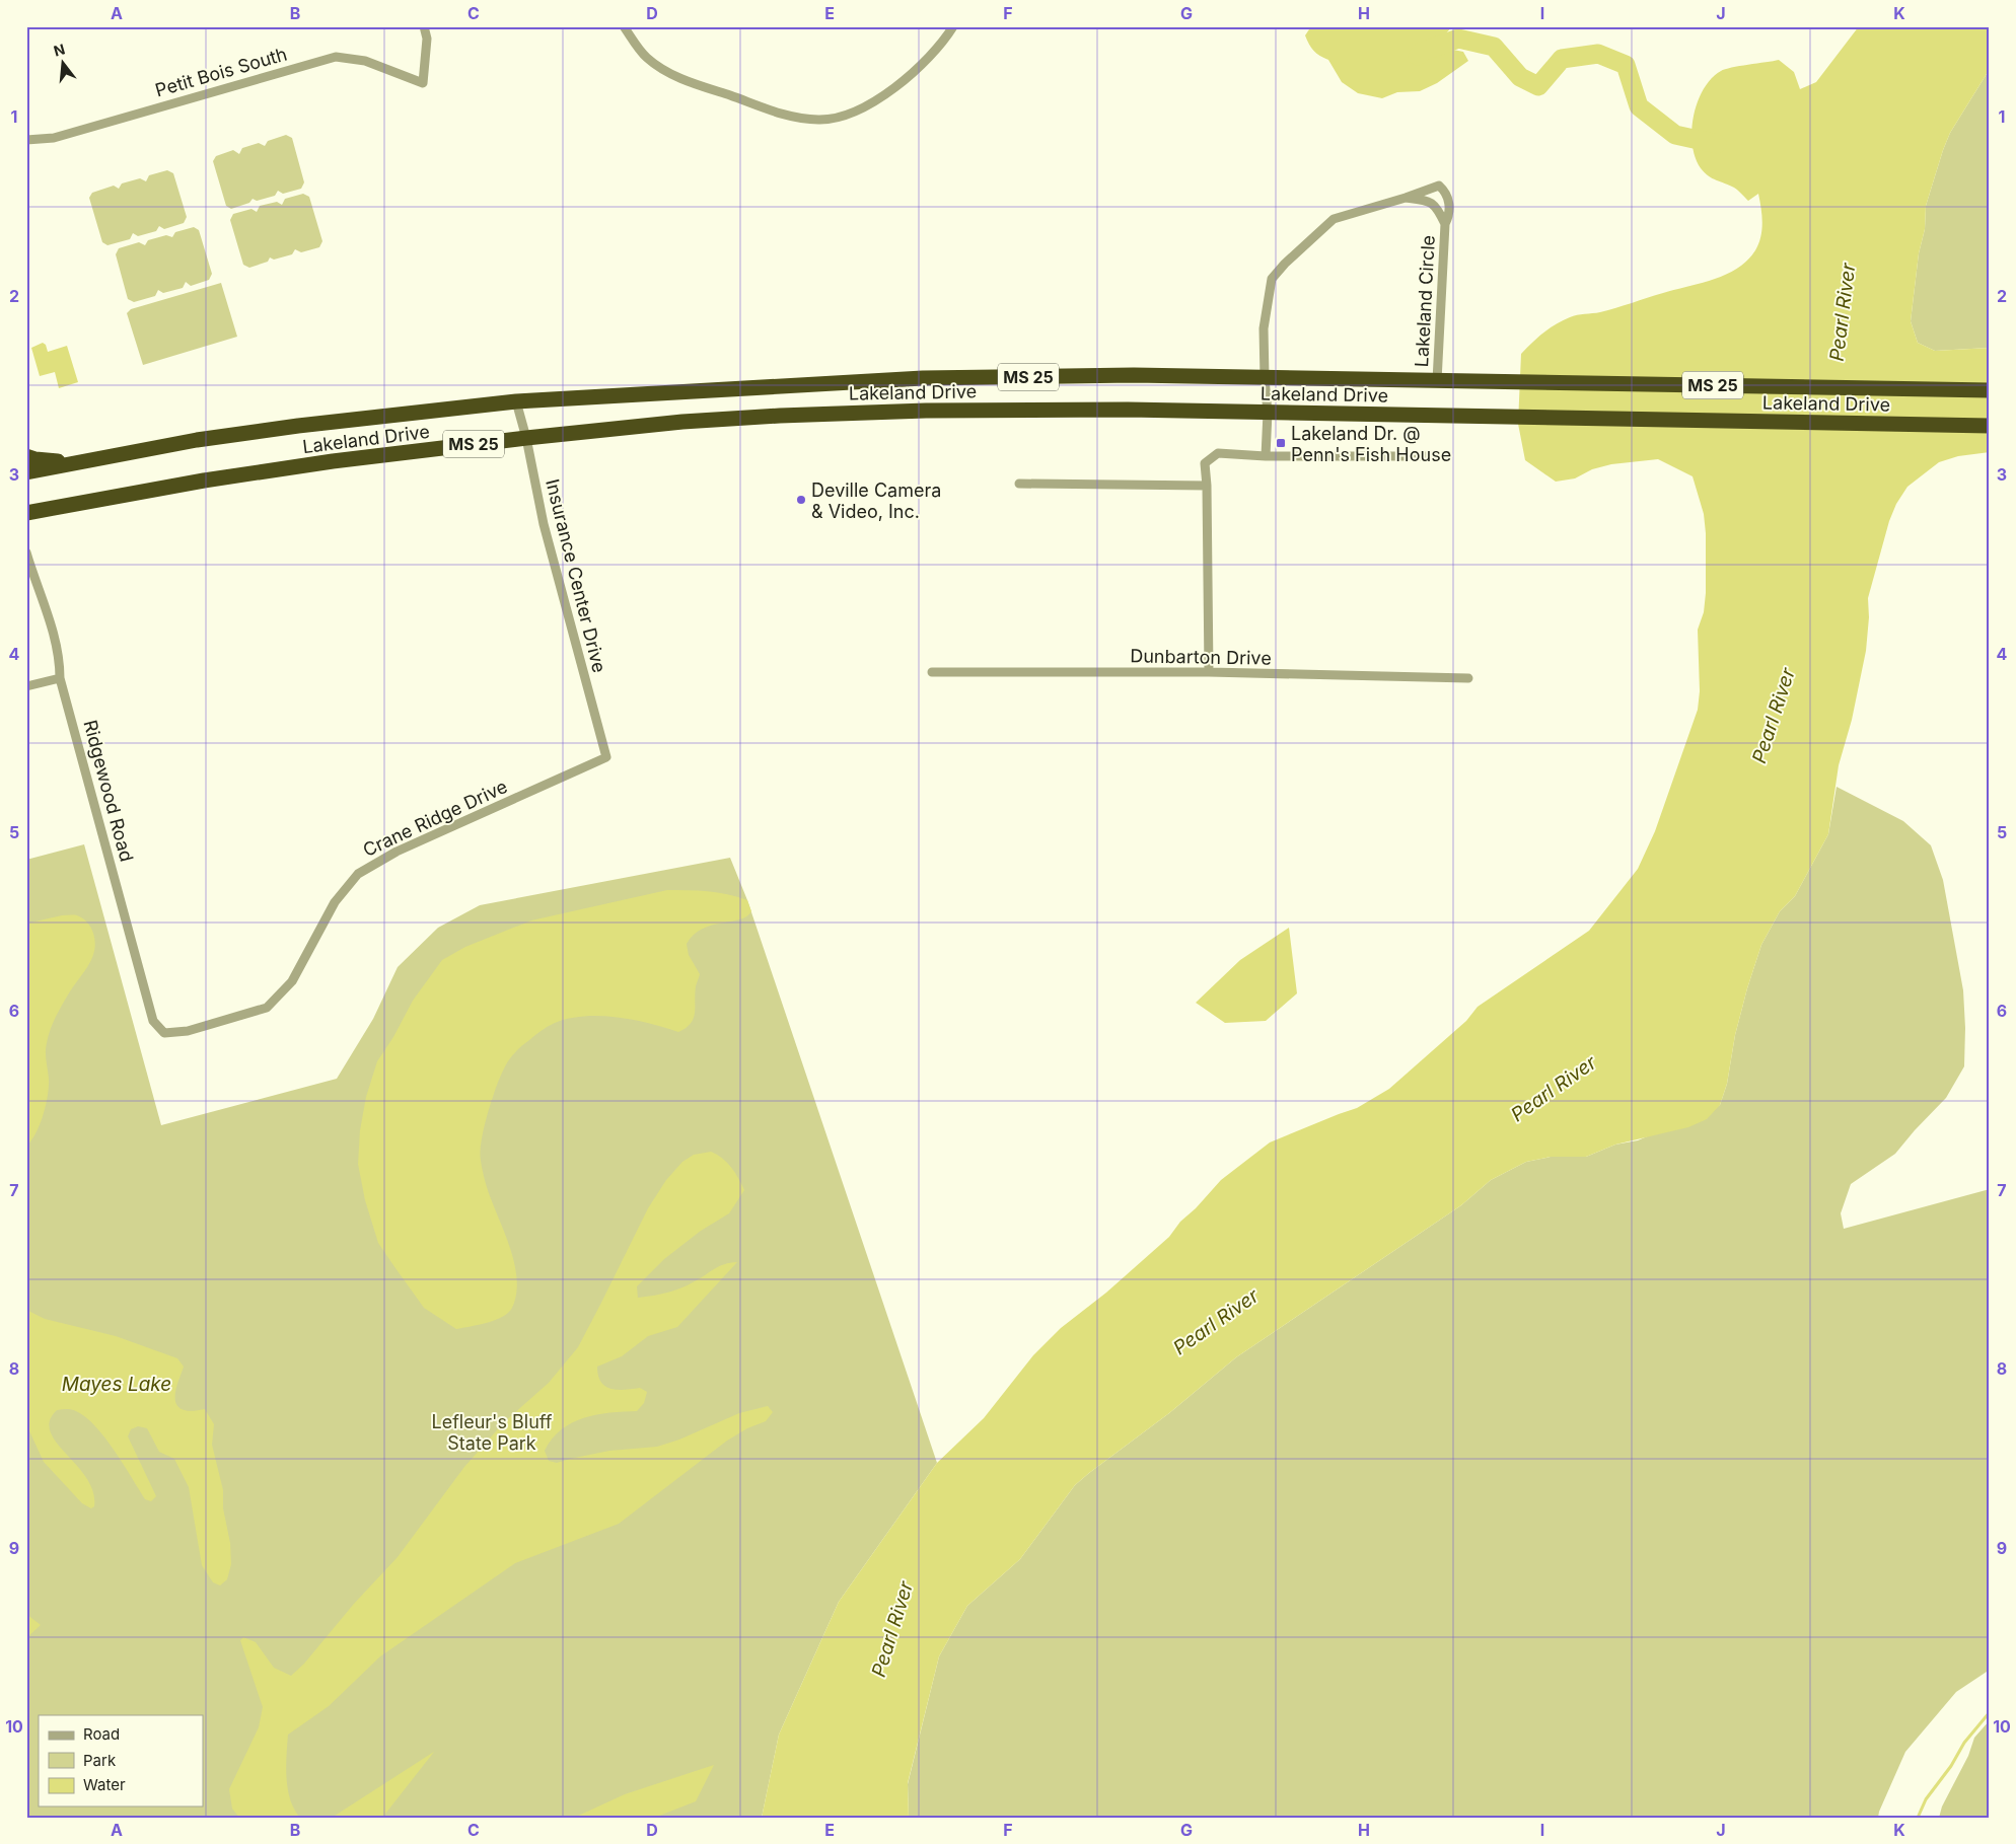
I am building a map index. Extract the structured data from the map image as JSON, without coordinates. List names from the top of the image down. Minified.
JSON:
{"streets":{"highway":["MS 25","Lakeland Drive"],"street":["Petit Bois South","Lakeland Circle","Insurance Center Drive","Dunbarton Drive","Ridgewood Road","Crane Ridge Drive"]},"crossings":[["Lakeland Circle","Lakeland Drive"],["Lakeland Drive","Insurance Center Drive"],["Insurance Center Drive","Crane Ridge Drive"],["Ridgewood Road","Crane Ridge Drive"]],"water":["Pearl River","Mayes Lake"],"parks":["Lefleur's Bluff State Park"],"places":{"transit":["Lakeland Dr. @ Penn's Fish House"],"other":["Deville Camera & Video, Inc."]},"legend":["Road","Park","Water"],"north":"top","grid":{"columns":["A","B","C","D","E","F","G","H","I","J","K"],"rows":["1","2","3","4","5","6","7","8","9","10"]}}
